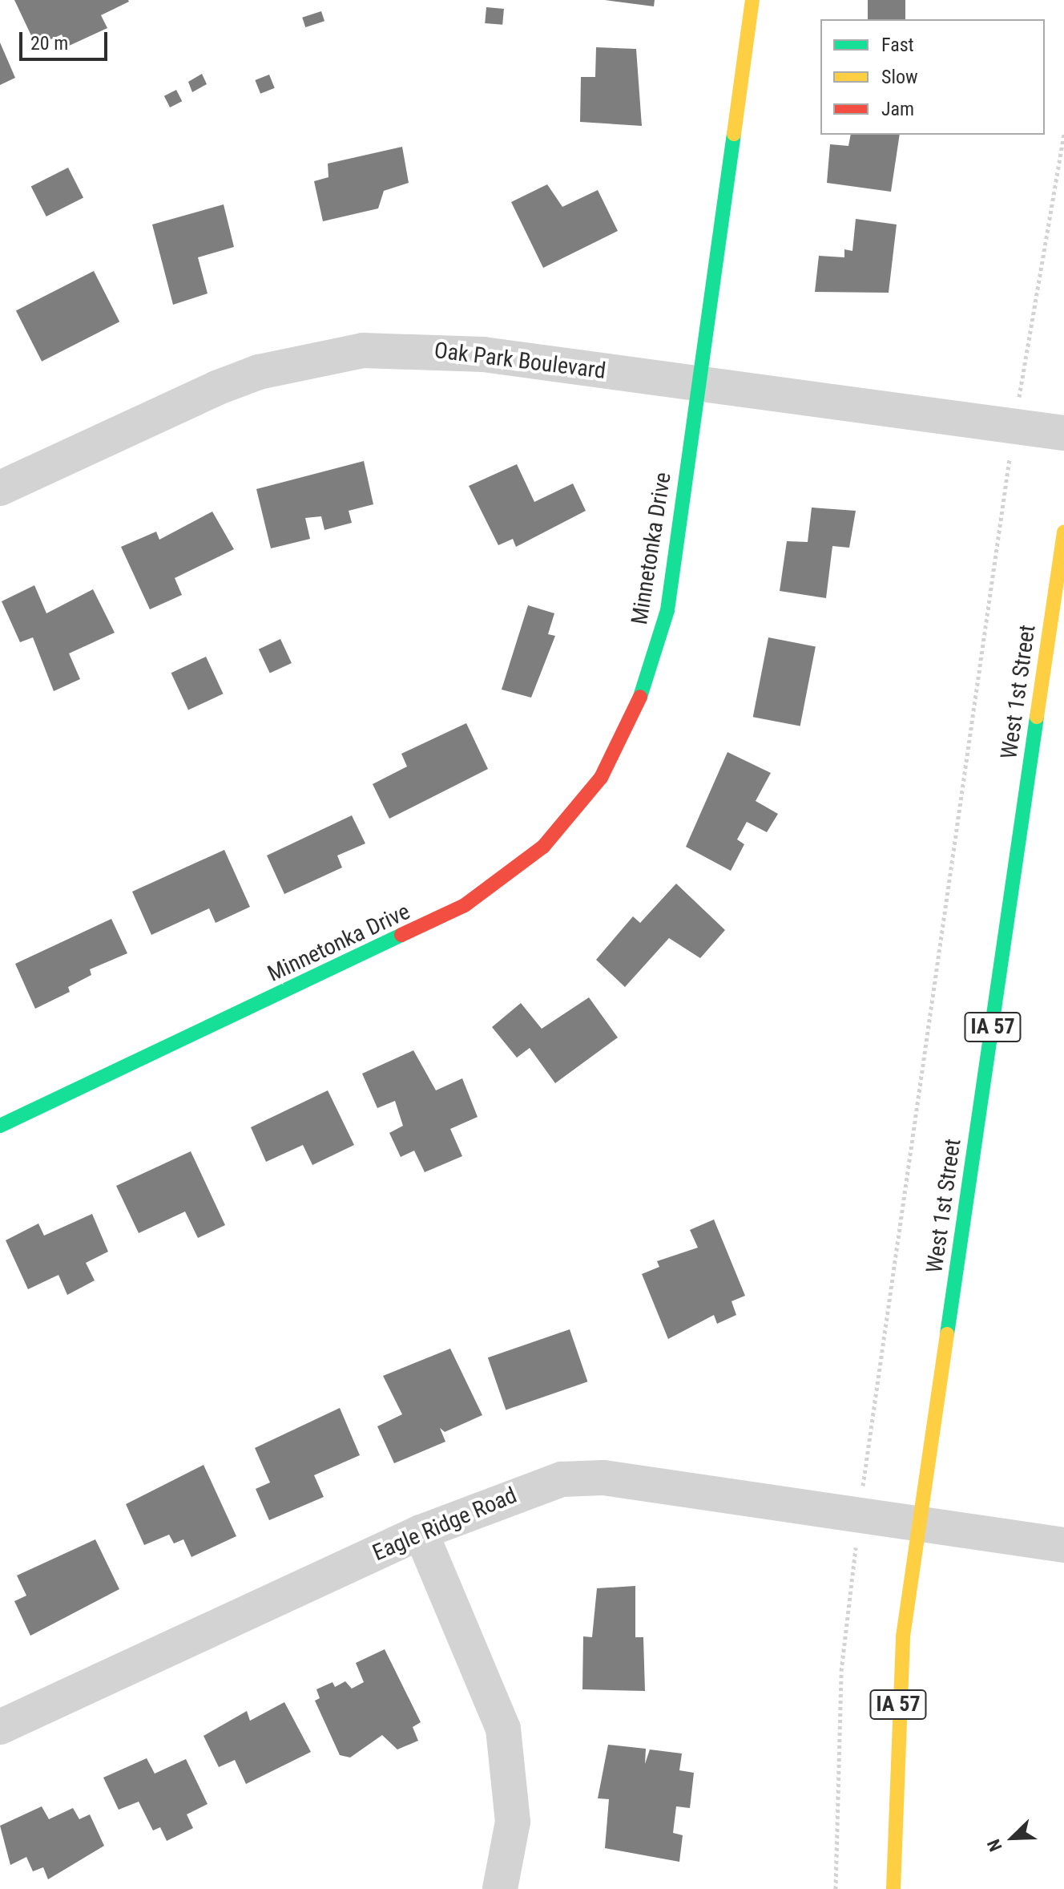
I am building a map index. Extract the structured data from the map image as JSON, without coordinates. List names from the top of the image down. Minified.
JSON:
{"streets":{"street":["Oak Park Boulevard","Minnetonka Drive","West 1st Street","IA 57","Eagle Ridge Road"]},"crossings":[["Oak Park Boulevard","Minnetonka Drive"],["West 1st Street","Eagle Ridge Road"]],"legend":["Fast","Slow","Jam"],"scale_bar":"20 m","north":"bottom left"}
